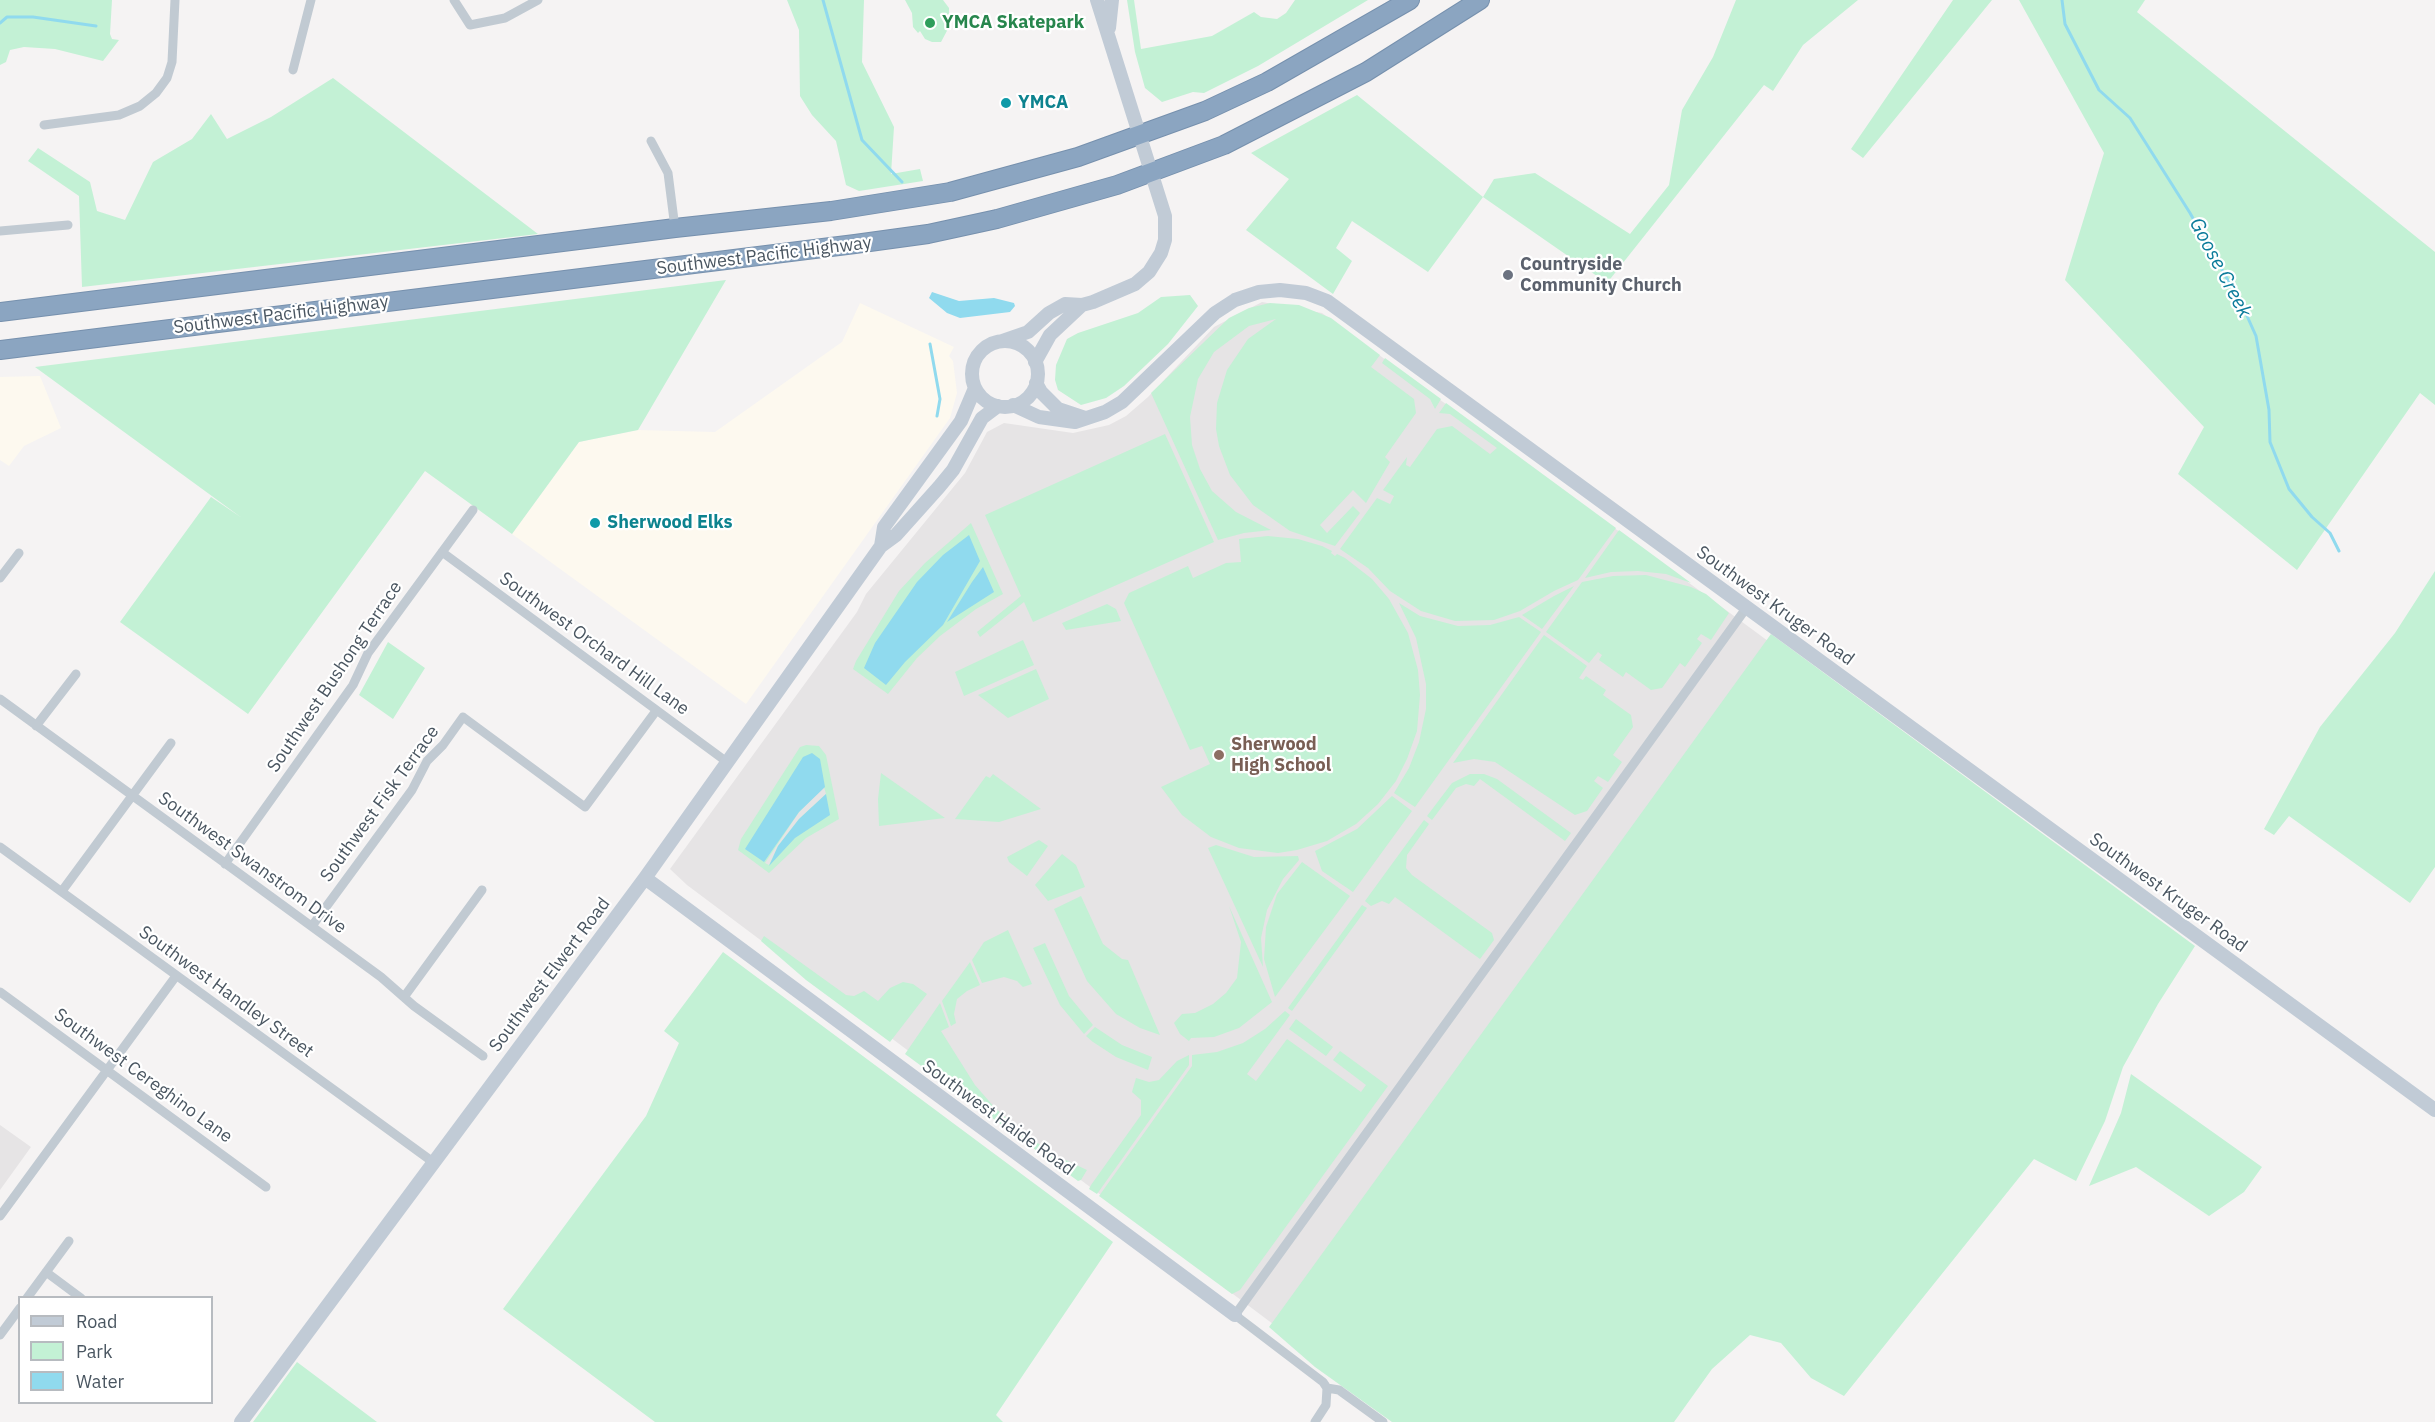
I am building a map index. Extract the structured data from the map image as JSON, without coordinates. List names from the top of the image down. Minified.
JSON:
{"streets":{"highway":["Southwest Pacific Highway"],"street":["Southwest Kruger Road","Southwest Orchard Hill Lane","Southwest Bushong Terrace","Southwest Fisk Terrace","Southwest Swanstrom Drive","Southwest Elwert Road","Southwest Handley Street","Southwest Cereghino Lane","Southwest Haide Road"]},"crossings":[["Southwest Kruger Road","Southwest Elwert Road"],["Southwest Orchard Hill Lane","Southwest Bushong Terrace"],["Southwest Orchard Hill Lane","Southwest Fisk Terrace"],["Southwest Orchard Hill Lane","Southwest Elwert Road"],["Southwest Bushong Terrace","Southwest Swanstrom Drive"],["Southwest Fisk Terrace","Southwest Swanstrom Drive"],["Southwest Elwert Road","Southwest Handley Street"],["Southwest Elwert Road","Southwest Haide Road"]],"water":["Goose Creek"],"places":["YMCA Skatepark","YMCA","Countryside Community Church","Sherwood Elks","Sherwood High School"],"legend":["Road","Park","Water"]}
